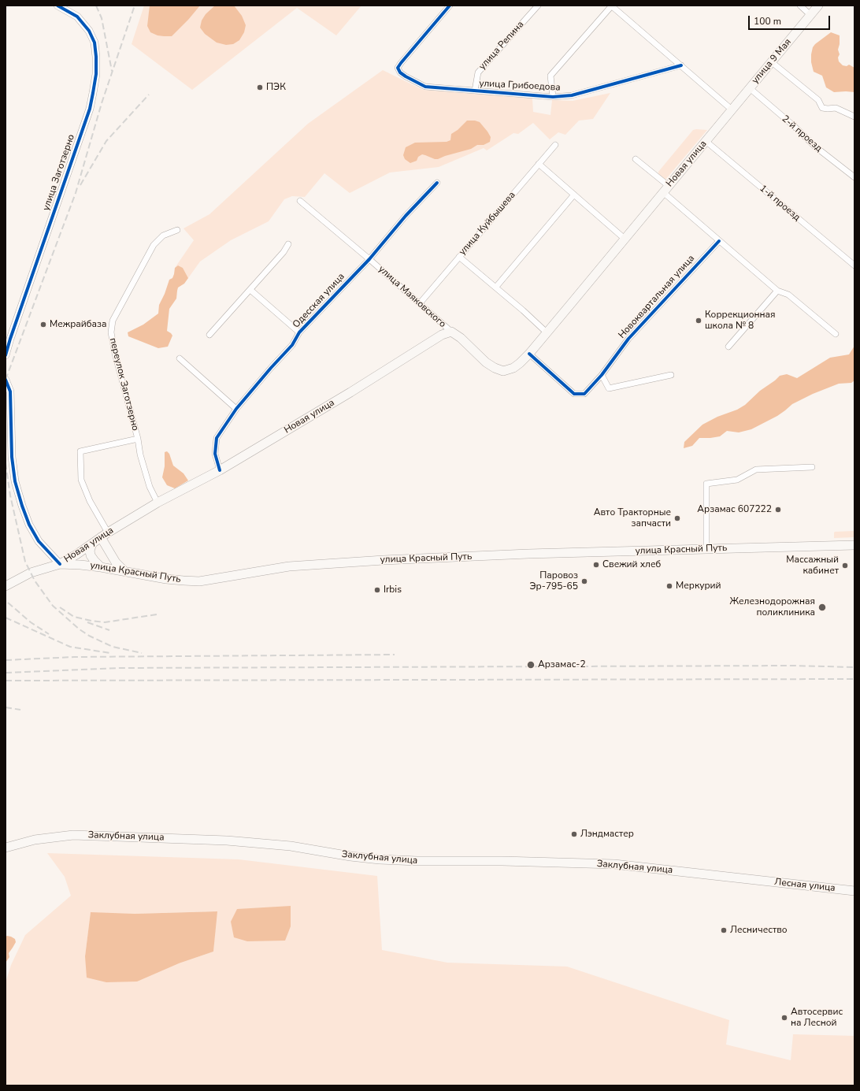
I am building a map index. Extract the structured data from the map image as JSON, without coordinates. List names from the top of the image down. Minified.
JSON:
{"streets":{"main road":["улица 9 Мая","Новая улица","улица Красный Путь","Заклубная улица","Лесная улица"],"street":["улица Репина","улица Грибоедова","2-й проезд","улица Заготзерно","1-й проезд","улица Куйбышева","улица Маяковского","Новоквартальная улица","Одесская улица","переулок Заготзерно"]},"crossings":[["улица Репина","улица Грибоедова"],["улица 9 Мая","2-й проезд"],["улица 9 Мая","Новая улица"],["2-й проезд","Новая улица"],["Новая улица","1-й проезд"],["Новая улица","улица Маяковского"],["Новая улица","Новоквартальная улица"],["Новая улица","Одесская улица"],["Новая улица","переулок Заготзерно"],["Новая улица","улица Красный Путь"],["улица Куйбышева","улица Маяковского"],["улица Маяковского","Одесская улица"],["Заклубная улица","Лесная улица"]],"places":["ПЭК","Коррекционная школа № 8","Межрайбаза","Арзамас 607222","Авто Тракторные запчасти","Свежий хлеб","Массажный кабинет","Паровоз Эр-795-65","Меркурий","Irbis","Железнодорожная поликлиника","Арзамас-2","Лэндмастер","Лесничество","Автосервис на Лесной"],"scale_bar":"100 m"}
